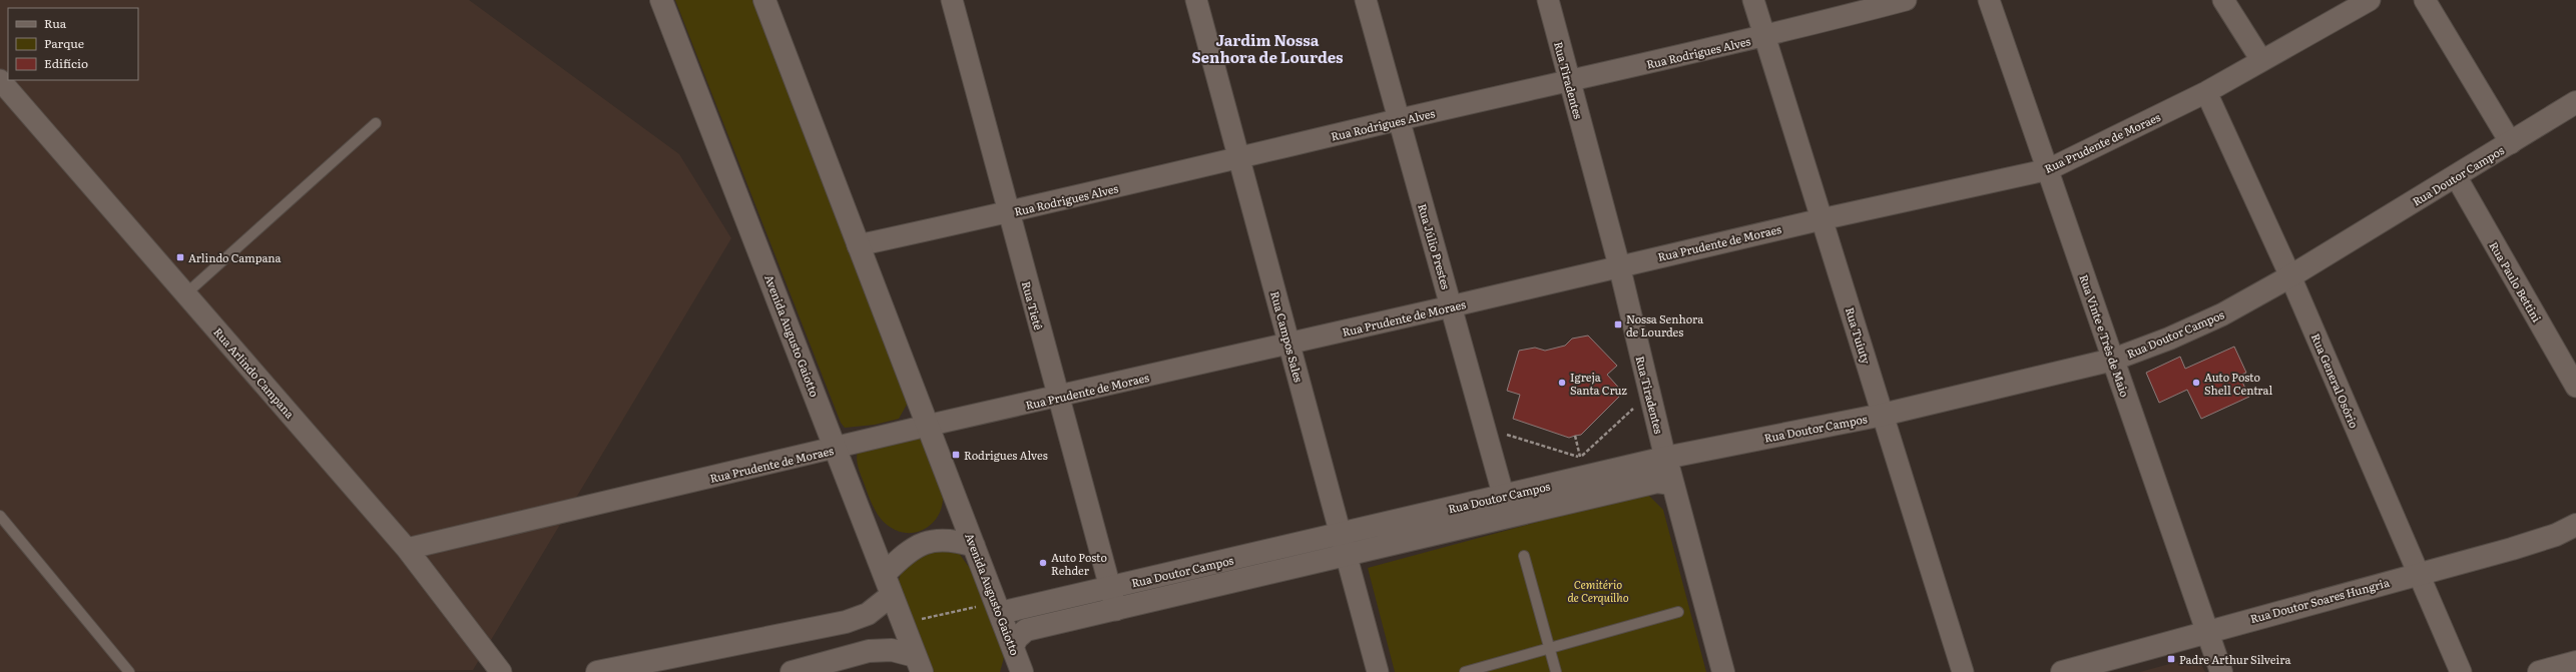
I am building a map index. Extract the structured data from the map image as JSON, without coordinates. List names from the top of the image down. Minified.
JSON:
{"streets":{"street":["Rua Rodrigues Alves","Rua Tiradentes","Rua Prudente de Moraes","Rua Doutor Campos","Rua Júlio Prestes","Rua Paulo Bettini","Rua Tietê","Avenida Augusto Gaiotto","Rua Tuiuty","Rua Vinte e Três de Maio","Rua Campos Sales","Rua Arlindo Campana","Rua General Osório","Rua Doutor Soares Hungria"]},"crossings":[["Rua Rodrigues Alves","Rua Tiradentes"],["Rua Rodrigues Alves","Rua Júlio Prestes"],["Rua Rodrigues Alves","Rua Tietê"],["Rua Rodrigues Alves","Avenida Augusto Gaiotto"],["Rua Rodrigues Alves","Rua Tuiuty"],["Rua Rodrigues Alves","Rua Campos Sales"],["Rua Tiradentes","Rua Prudente de Moraes"],["Rua Tiradentes","Rua Doutor Campos"],["Rua Prudente de Moraes","Rua Júlio Prestes"],["Rua Prudente de Moraes","Rua Tietê"],["Rua Prudente de Moraes","Avenida Augusto Gaiotto"],["Rua Prudente de Moraes","Rua Tuiuty"],["Rua Prudente de Moraes","Rua Vinte e Três de Maio"],["Rua Prudente de Moraes","Rua Campos Sales"],["Rua Prudente de Moraes","Rua Arlindo Campana"],["Rua Prudente de Moraes","Rua General Osório"],["Rua Doutor Campos","Rua Júlio Prestes"],["Rua Doutor Campos","Rua Paulo Bettini"],["Rua Doutor Campos","Rua Tietê"],["Rua Doutor Campos","Avenida Augusto Gaiotto"],["Rua Doutor Campos","Rua Tuiuty"],["Rua Doutor Campos","Rua Vinte e Três de Maio"],["Rua Doutor Campos","Rua Campos Sales"],["Rua Doutor Campos","Rua General Osório"],["Rua Vinte e Três de Maio","Rua Doutor Soares Hungria"],["Rua General Osório","Rua Doutor Soares Hungria"]],"districts":["Jardim Nossa Senhora de Lourdes"],"parks":["Cemitério de Cerquilho"],"places":{"transit":["Arlindo Campana","Nossa Senhora de Lourdes","Rodrigues Alves","Padre Arthur Silveira"],"other":["Igreja Santa Cruz","Auto Posto Shell Central","Auto Posto Rehder"]},"legend":["Rua","Parque","Edifício"]}
